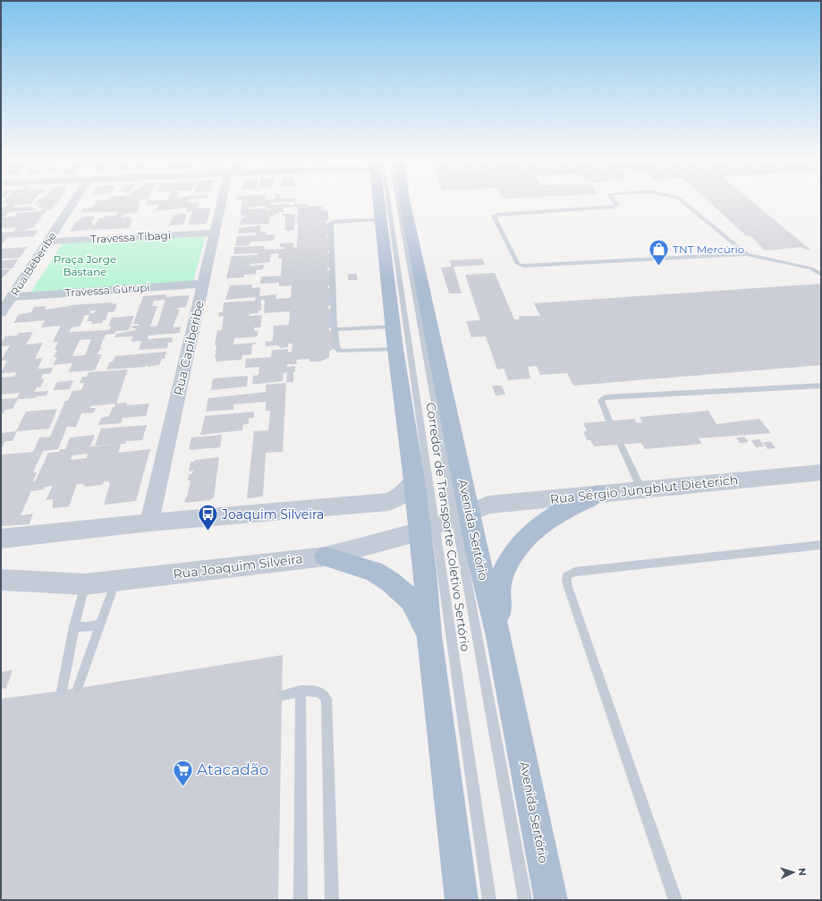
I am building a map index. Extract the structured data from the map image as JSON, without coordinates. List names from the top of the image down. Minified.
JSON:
{"streets":{"main road":["Avenida Sertório"],"street":["Travessa Tibagi","Rua Beberibe","Travessa Gurupi","Rua Capiberibe","Rua Sérgio Jungblut Dieterich","Rua Joaquim Silveira"],"lane":["Corredor de Transporte Coletivo Sertório"]},"crossings":[["Travessa Tibagi","Rua Beberibe"],["Travessa Tibagi","Rua Capiberibe"],["Rua Beberibe","Travessa Gurupi"],["Travessa Gurupi","Rua Capiberibe"],["Rua Sérgio Jungblut Dieterich","Corredor de Transporte Coletivo Sertório"],["Rua Sérgio Jungblut Dieterich","Avenida Sertório"],["Rua Sérgio Jungblut Dieterich","Rua Joaquim Silveira"],["Corredor de Transporte Coletivo Sertório","Avenida Sertório"],["Corredor de Transporte Coletivo Sertório","Rua Joaquim Silveira"],["Avenida Sertório","Rua Joaquim Silveira"]],"parks":["Praça Jorge Bastane"],"places":{"shop":["TNT Mercúrio"],"bus stop":["Joaquim Silveira"],"supermarket":["Atacadão"]},"north":"right"}
